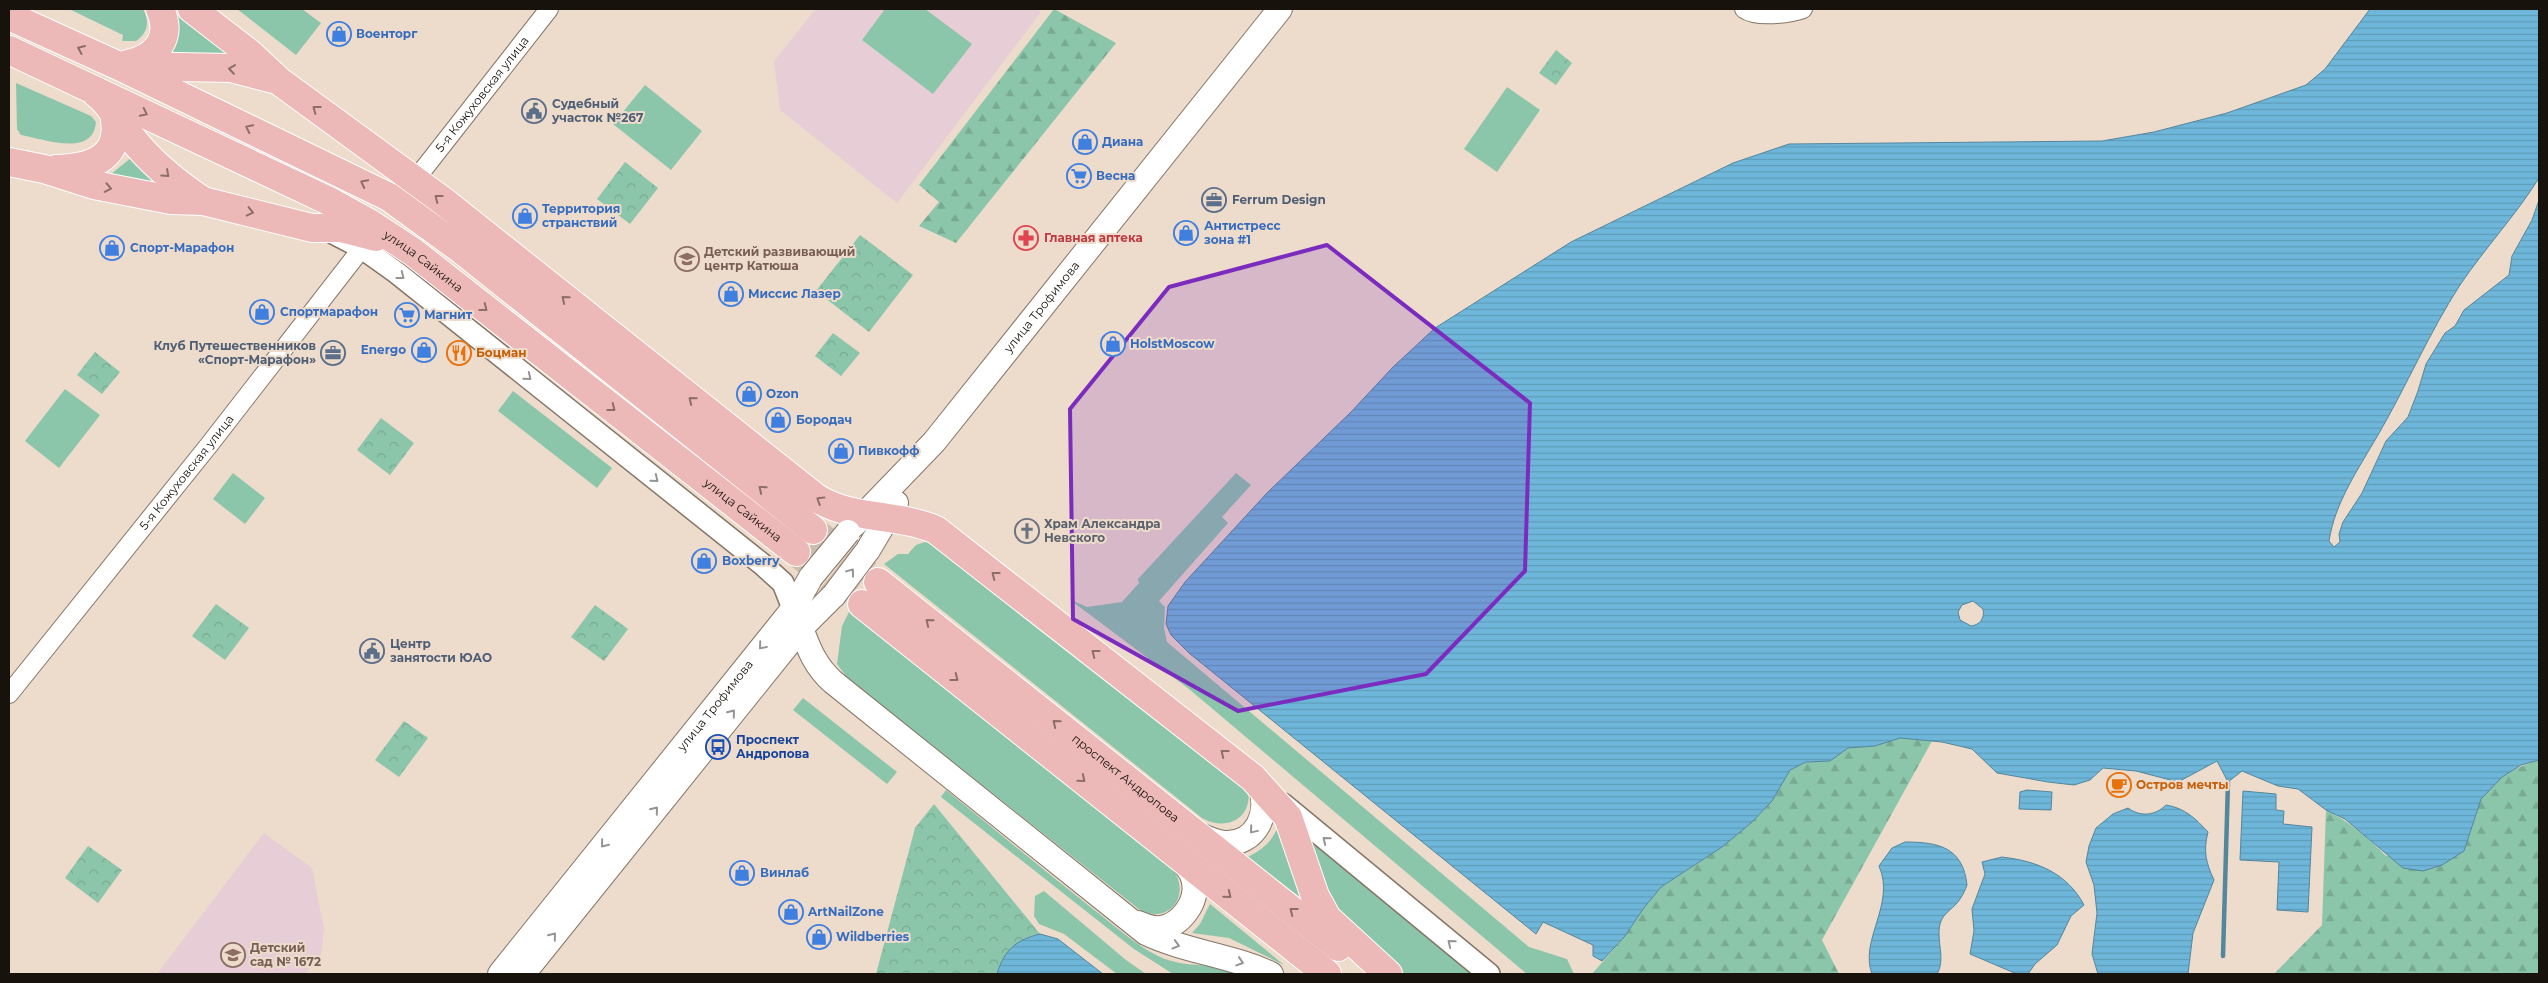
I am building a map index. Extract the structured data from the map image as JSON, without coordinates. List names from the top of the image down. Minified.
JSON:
{"streets":{"main road":["улица Сайкина","улица Трофимова","проспект Андропова"],"street":["5-я Кожуховская улица"]},"places":{"shop":["Военторг","Диана","Территория странствий","Антистресс зона #1","Спорт-Марафон","Миссис Лазер","Спортмарафон","HolstMoscow","Energo","Ozon","Бородач","Пивкофф","Boxberry","Винлаб","ArtNailZone","Wildberries"],"public building":["Судебный участок №267","Центр занятости ЮАО"],"supermarket":["Весна","Магнит"],"office":["Ferrum Design","Клуб Путешественников «Спорт-Марафон»"],"pharmacy":["Главная аптека"],"school or university":["Детский развивающий центр Катюша","Детский сад № 1672"],"restaurant":["Боцман"],"church":["Храм Александра Невского"],"bus stop":["Проспект Андропова"],"cafe":["Остров мечты"]}}
